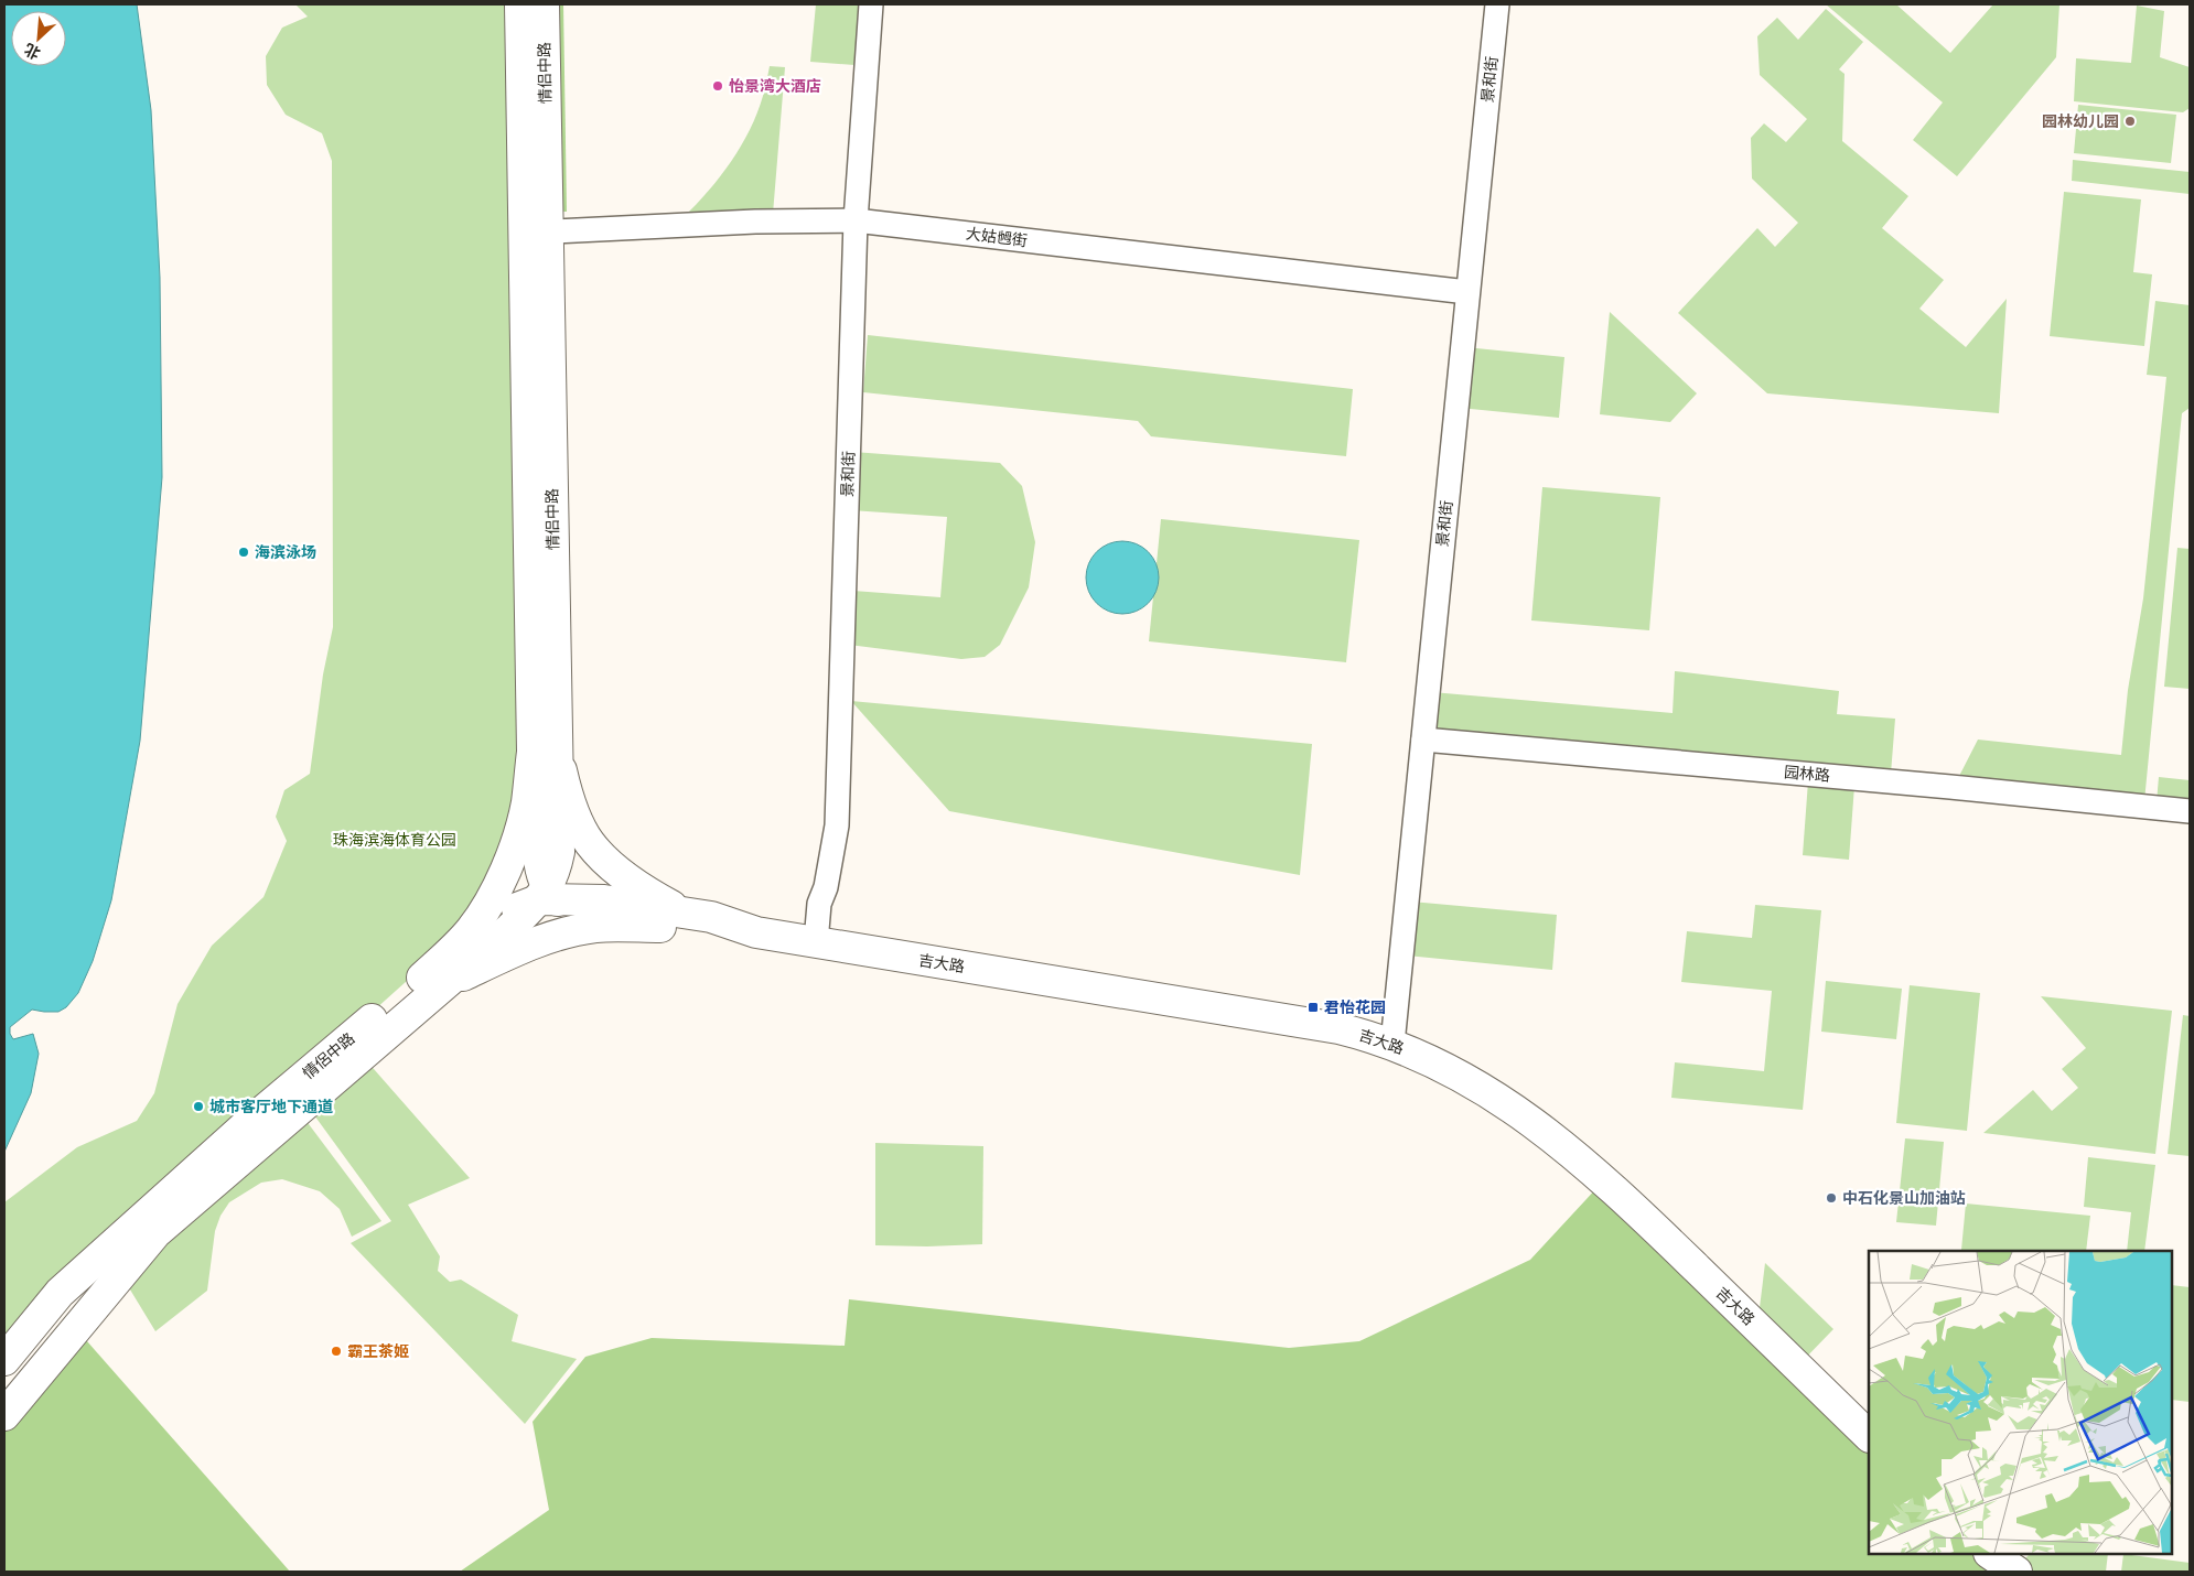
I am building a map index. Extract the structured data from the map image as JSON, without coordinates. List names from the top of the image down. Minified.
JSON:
{"streets":{"main road":["情侣中路","吉大路","情侶中路"],"street":["景和街","大姑乸街","园林路"]},"crossings":[["情侣中路","大姑乸街"],["情侣中路","情侶中路"],["景和街","大姑乸街"],["景和街","园林路"],["景和街","吉大路"]],"parks":["珠海滨海体育公园"],"places":{"other":["怡景湾大酒店","园林幼儿园","海滨泳场","城市客厅地下通道","中石化景山加油站","霸王茶姬"],"transit":["君怡花园"]},"north":"bottom left"}
